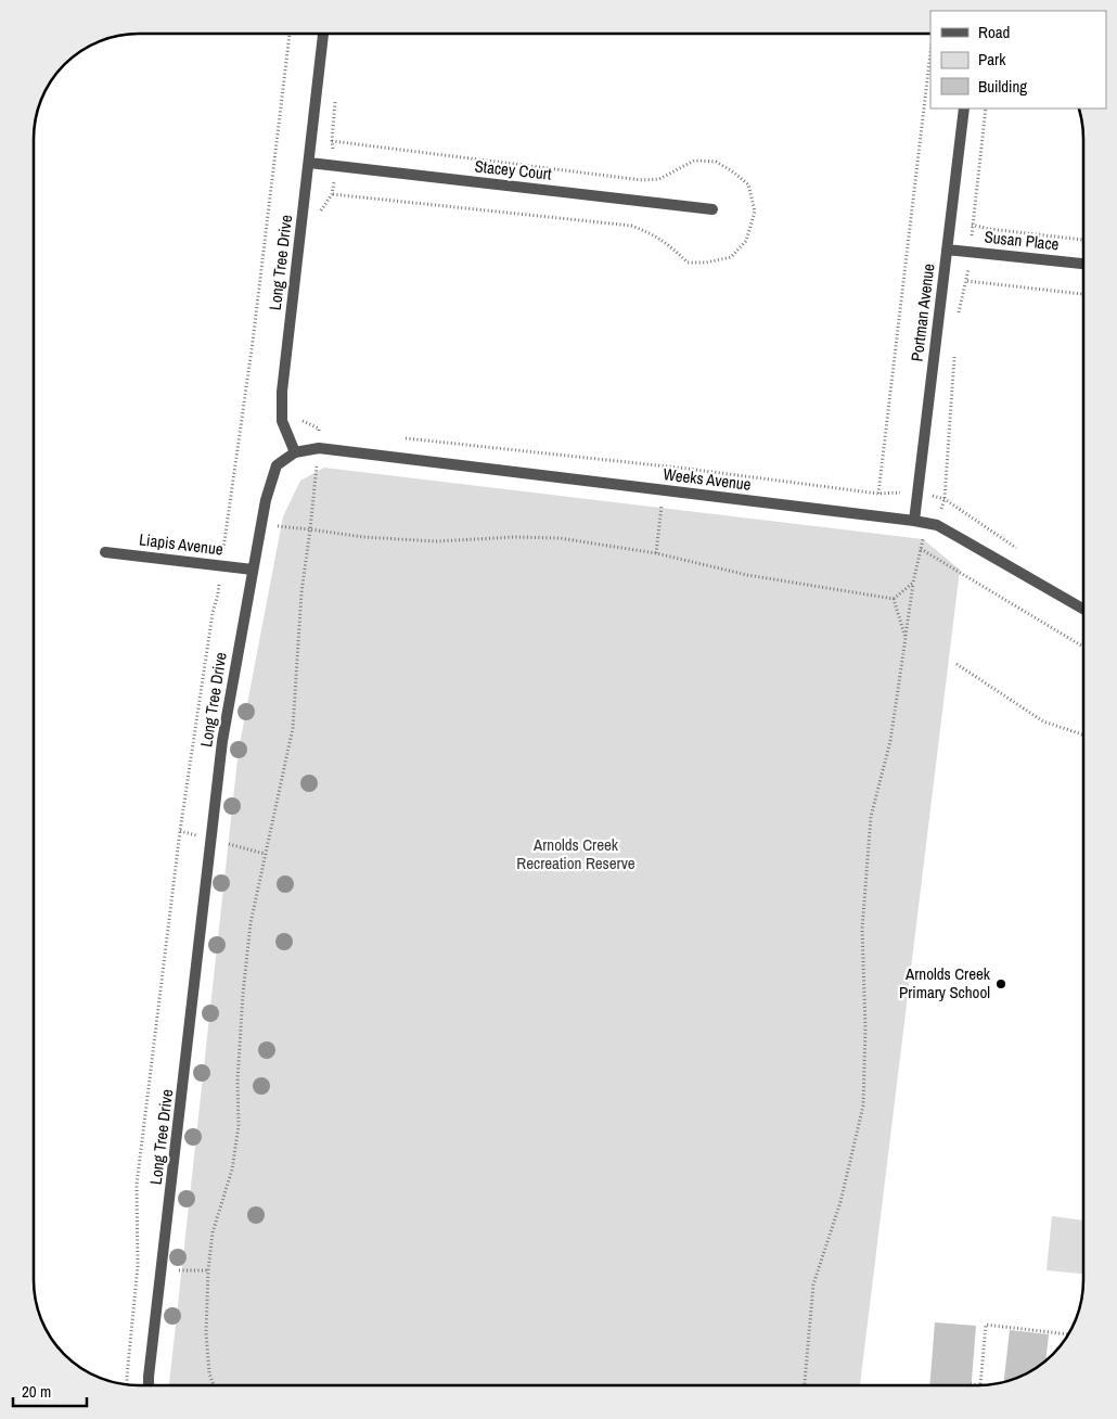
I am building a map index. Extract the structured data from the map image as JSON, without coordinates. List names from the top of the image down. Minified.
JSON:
{"streets":{"street":["Stacey Court","Susan Place","Long Tree Drive","Portman Avenue","Weeks Avenue","Liapis Avenue"]},"crossings":[["Stacey Court","Long Tree Drive"],["Susan Place","Portman Avenue"],["Long Tree Drive","Weeks Avenue"],["Long Tree Drive","Liapis Avenue"],["Portman Avenue","Weeks Avenue"]],"parks":["Arnolds Creek Recreation Reserve"],"places":["Arnolds Creek Primary School"],"legend":["Road","Park","Building"],"scale_bar":"20 m"}
